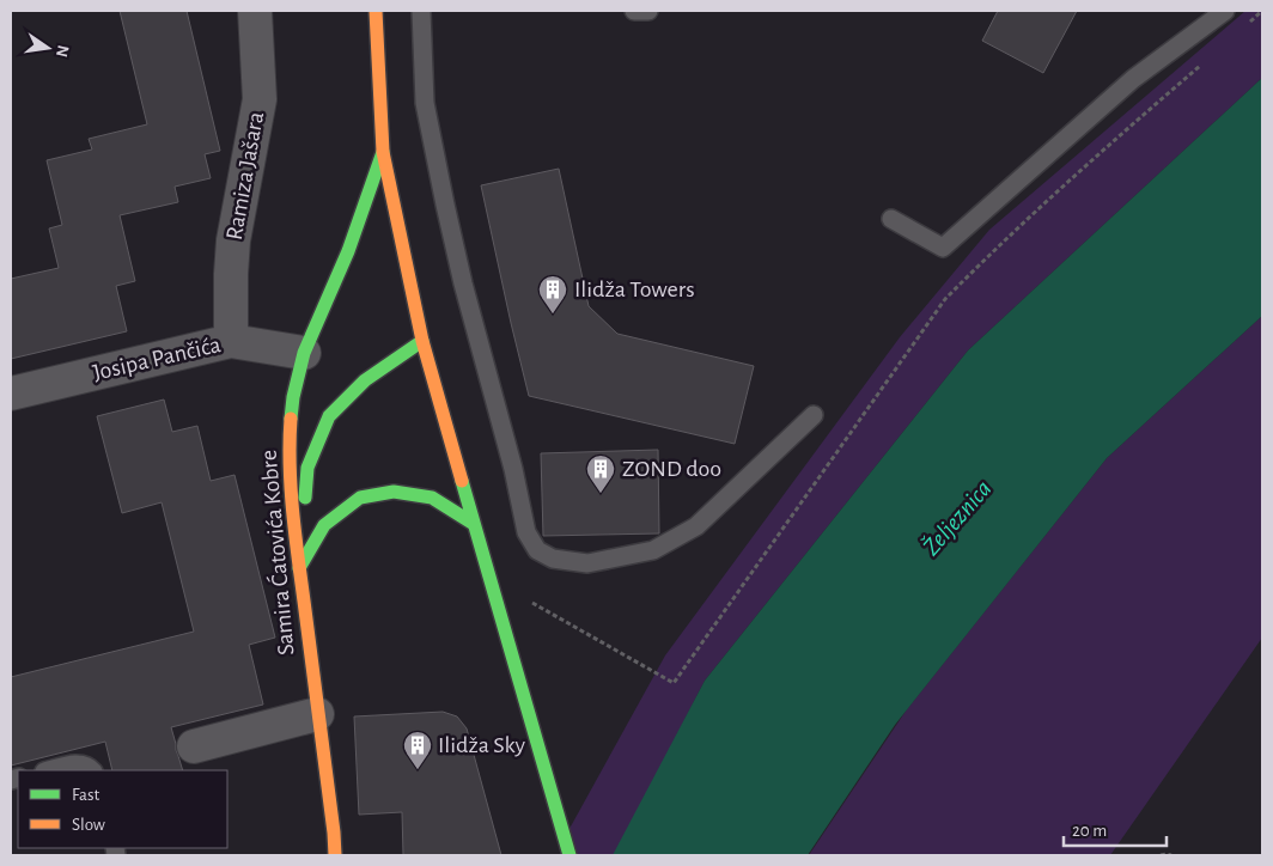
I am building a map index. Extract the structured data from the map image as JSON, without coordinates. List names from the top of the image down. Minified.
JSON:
{"streets":{"main road":["Samira Ćatovića Kobre"],"street":["Ramiza Jašara","Josipa Pančića"]},"crossings":[["Ramiza Jašara","Josipa Pančića"],["Josipa Pančića","Samira Ćatovića Kobre"]],"water":["Željeznica"],"places":{"building":["Ilidža Towers","ZOND doo","Ilidža Sky"]},"legend":["Fast","Slow"],"scale_bar":"20 m","north":"right"}
